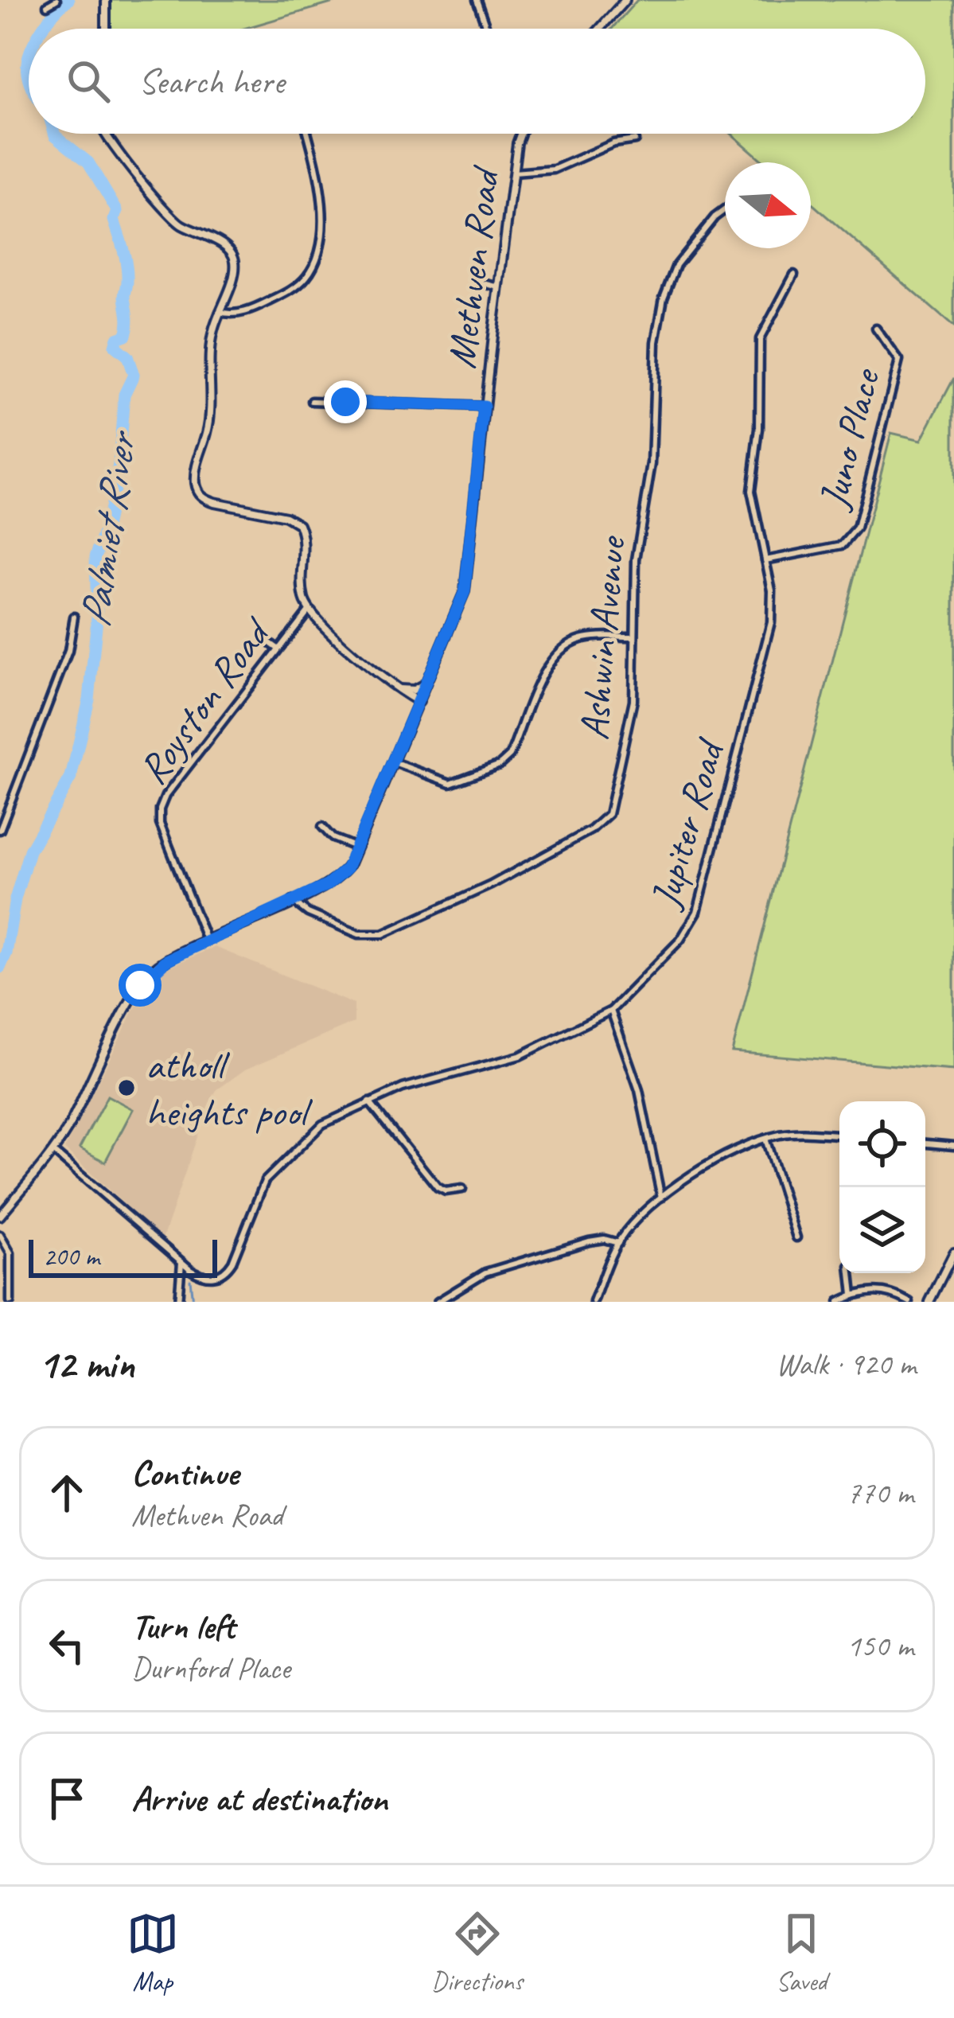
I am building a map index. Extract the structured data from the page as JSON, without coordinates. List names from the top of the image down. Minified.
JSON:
{"streets":{"street":["Methven Road","Juno Place","Ashwin Avenue","Royston Road","Jupiter Road"]},"crossings":[["Methven Road","Ashwin Avenue"],["Methven Road","Royston Road"],["Methven Road","Jupiter Road"],["Juno Place","Jupiter Road"]],"water":["Palmiet River"],"places":["atholl heights pool"],"scale_bar":"200 m","north":"right","page":{"search":"Search here","scale":"200 m","heading":["12 min","Walk · 920 m"],"list":[["Continue","Methven Road","770 m"],["Turn left","Durnford Place","150 m"],"Arrive at destination"],"nav":["Map","Directions","Saved"]}}
